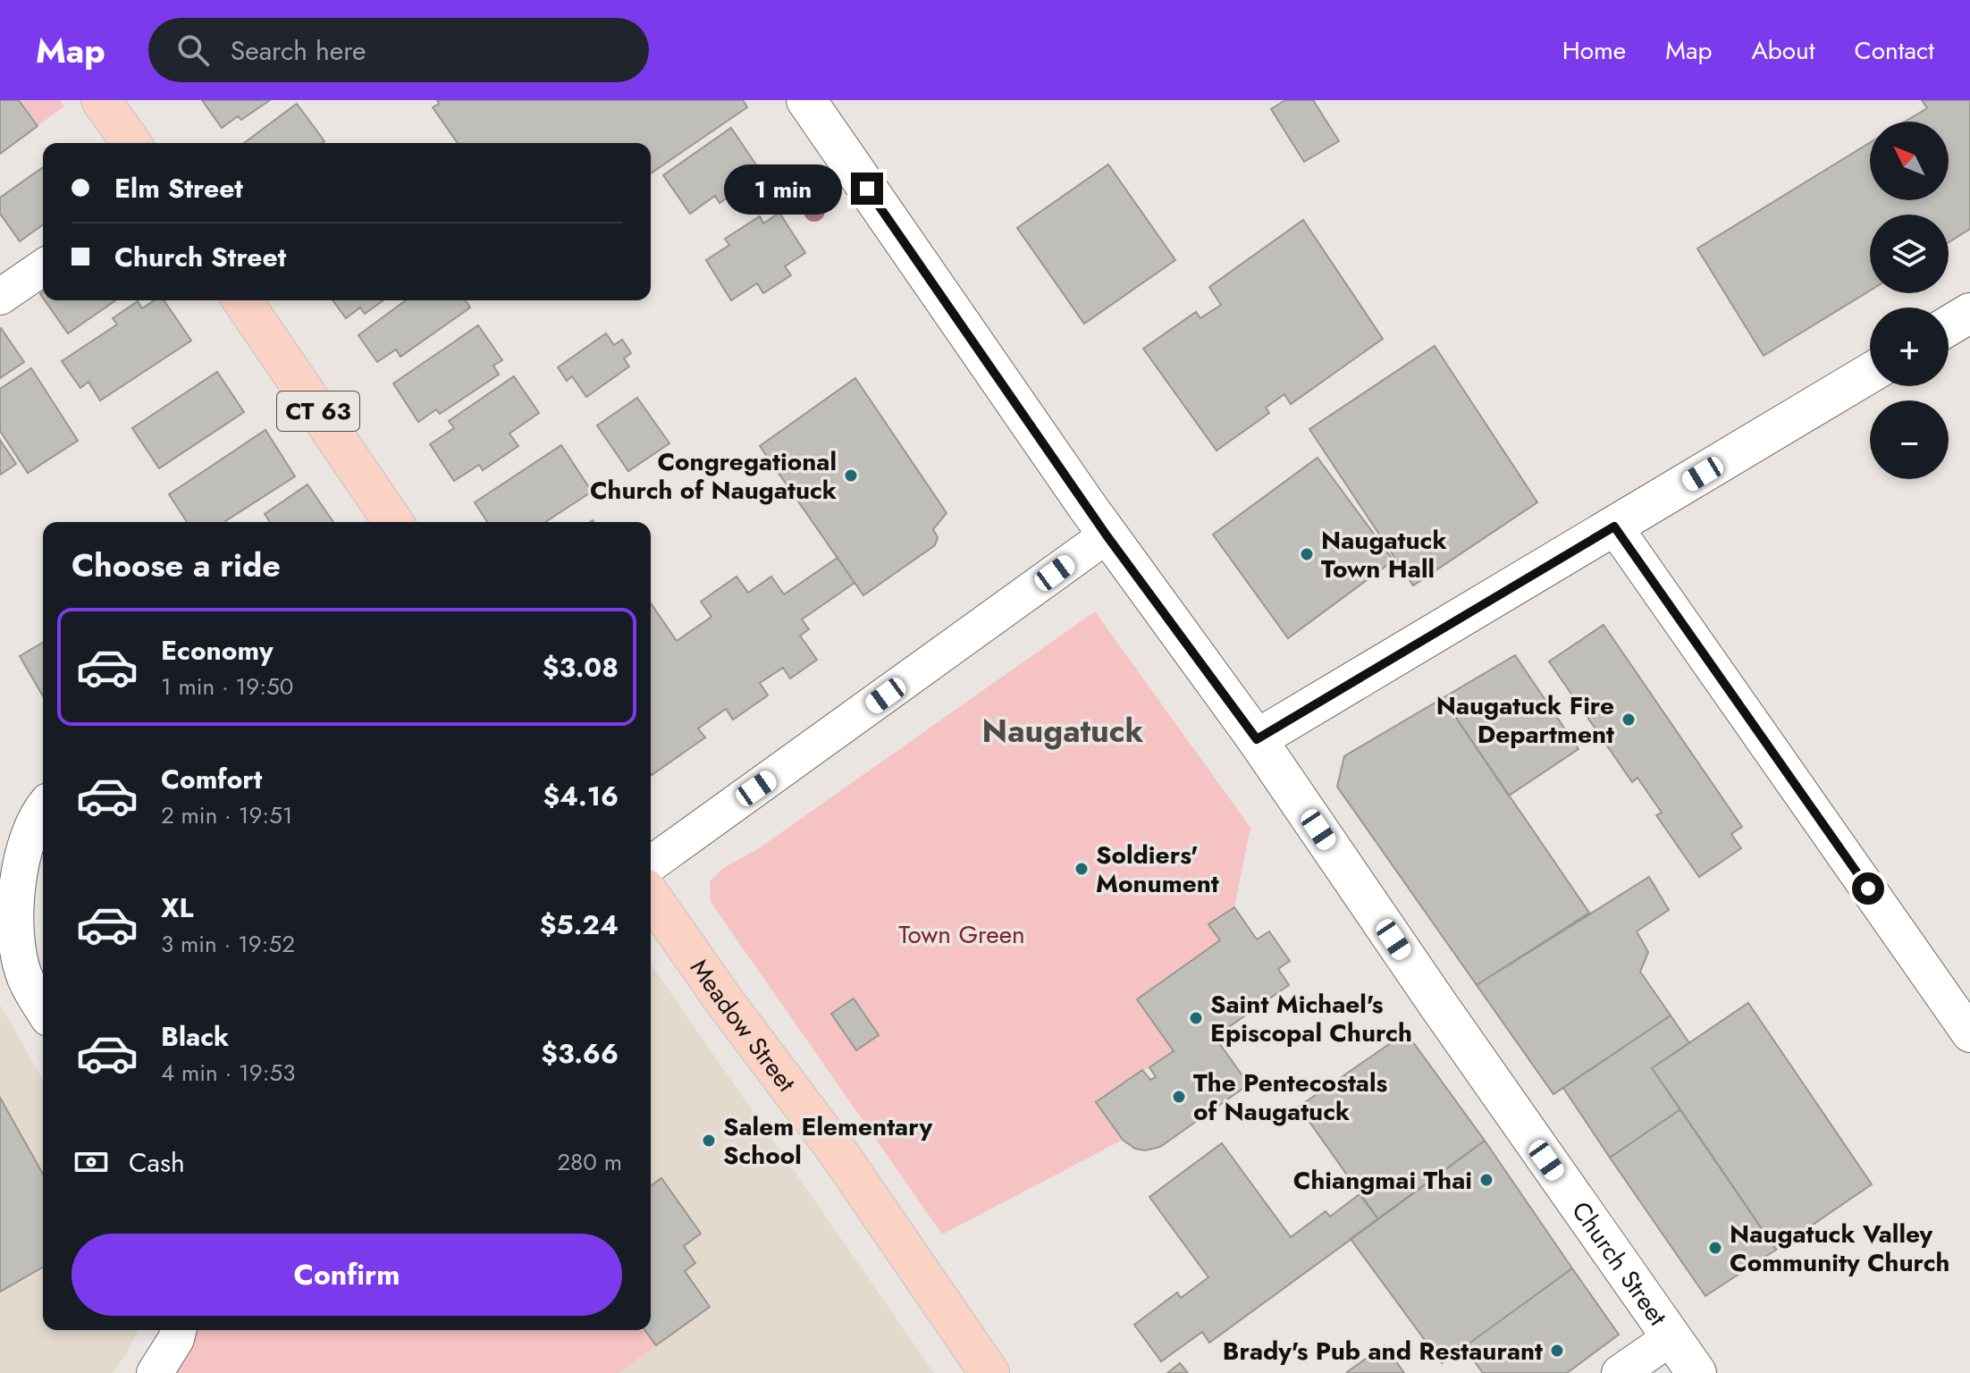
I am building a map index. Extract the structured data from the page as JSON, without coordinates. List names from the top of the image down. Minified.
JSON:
{"streets":{"main road":["CT 63","Meadow Street"],"street":["Church Street"]},"districts":["Naugatuck"],"parks":["Town Green"],"places":["Congregational Church of Naugatuck","Naugatuck Town Hall","Naugatuck Fire Department","Soldiers' Monument","Saint Michael's Episcopal Church","The Pentecostals of Naugatuck","Salem Elementary School","Chiangmai Thai","Naugatuck Valley Community Church","Brady's Pub and Restaurant"],"north":"top left","page":{"header":"Map","search":"Search here","nav":["Home","Map","About","Contact"],"map_buttons":["+","−"],"banner":["Elm Street","Church Street"],"bubble":"1 min","heading":"Choose a ride","list":[{"name":"Economy","note":"1 min · 19:50","value":"$3.08"},{"name":"Comfort","note":"2 min · 19:51","value":"$4.16"},{"name":"XL","note":"3 min · 19:52","value":"$5.24"},{"name":"Black","note":"4 min · 19:53","value":"$3.66"}],"pay":["Cash","280 m"],"buttons":"Confirm"}}
